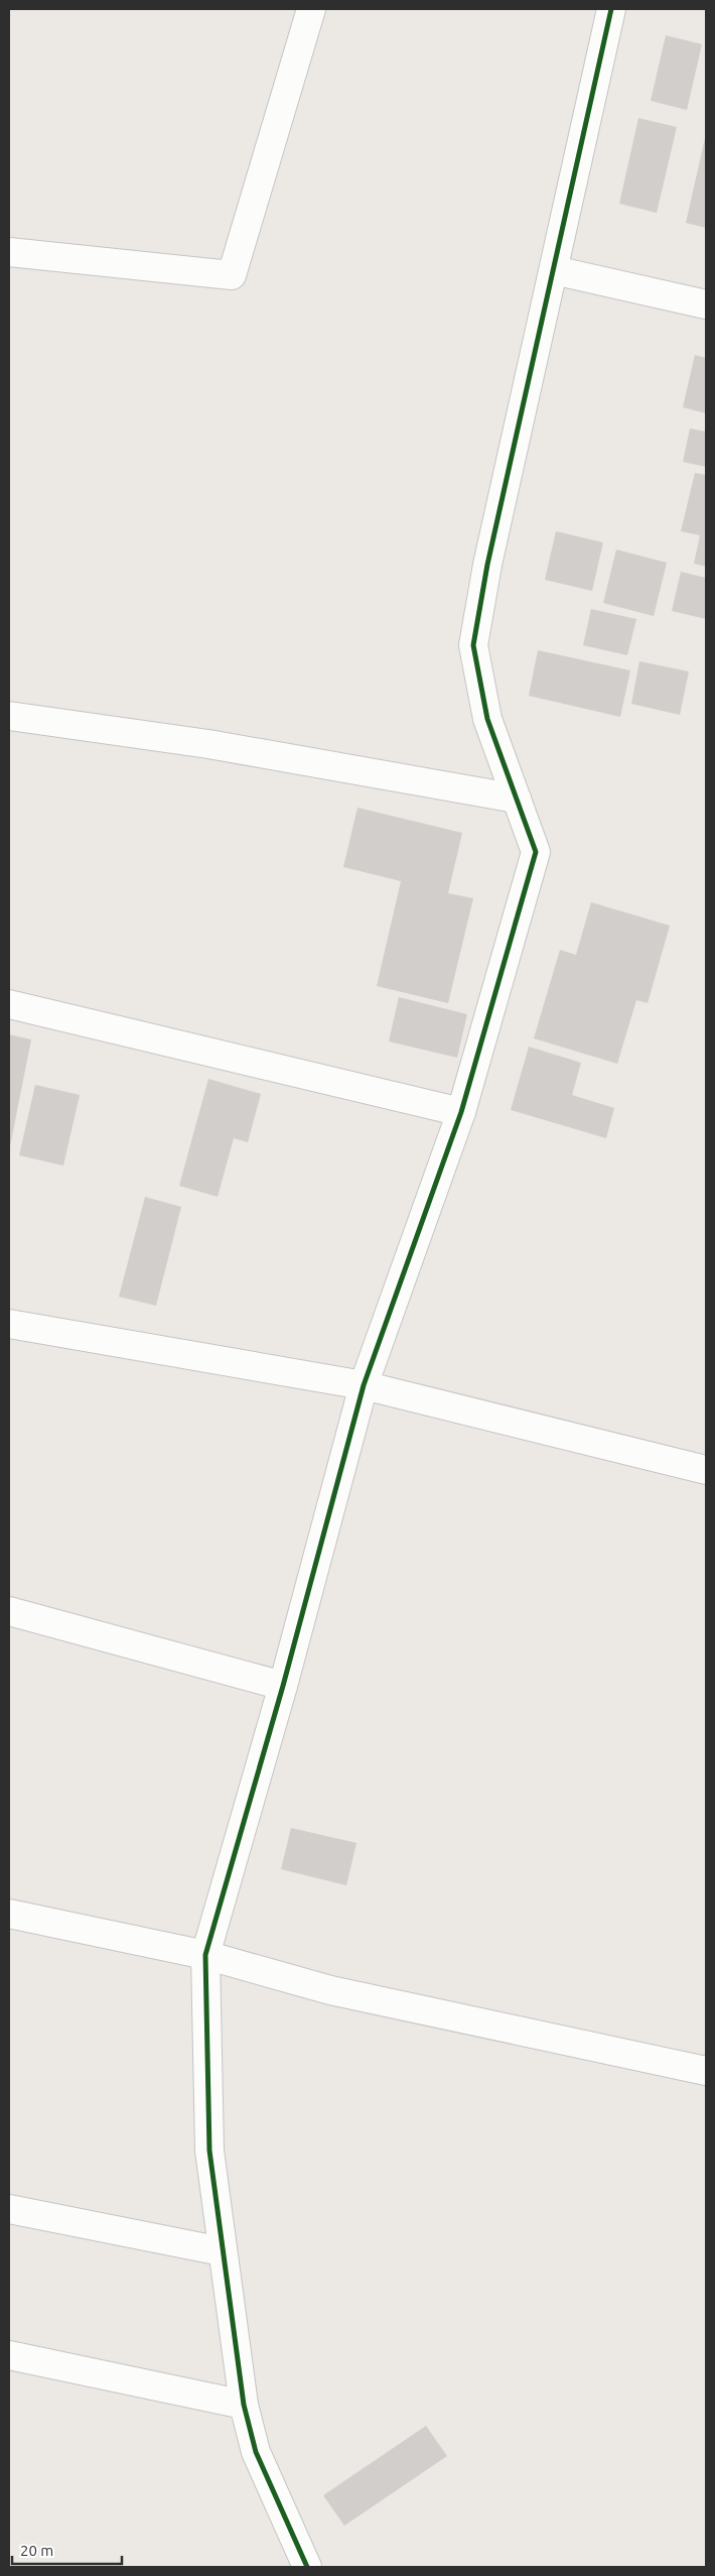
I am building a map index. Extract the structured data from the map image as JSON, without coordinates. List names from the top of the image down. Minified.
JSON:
{"scale_bar":"20 m"}
